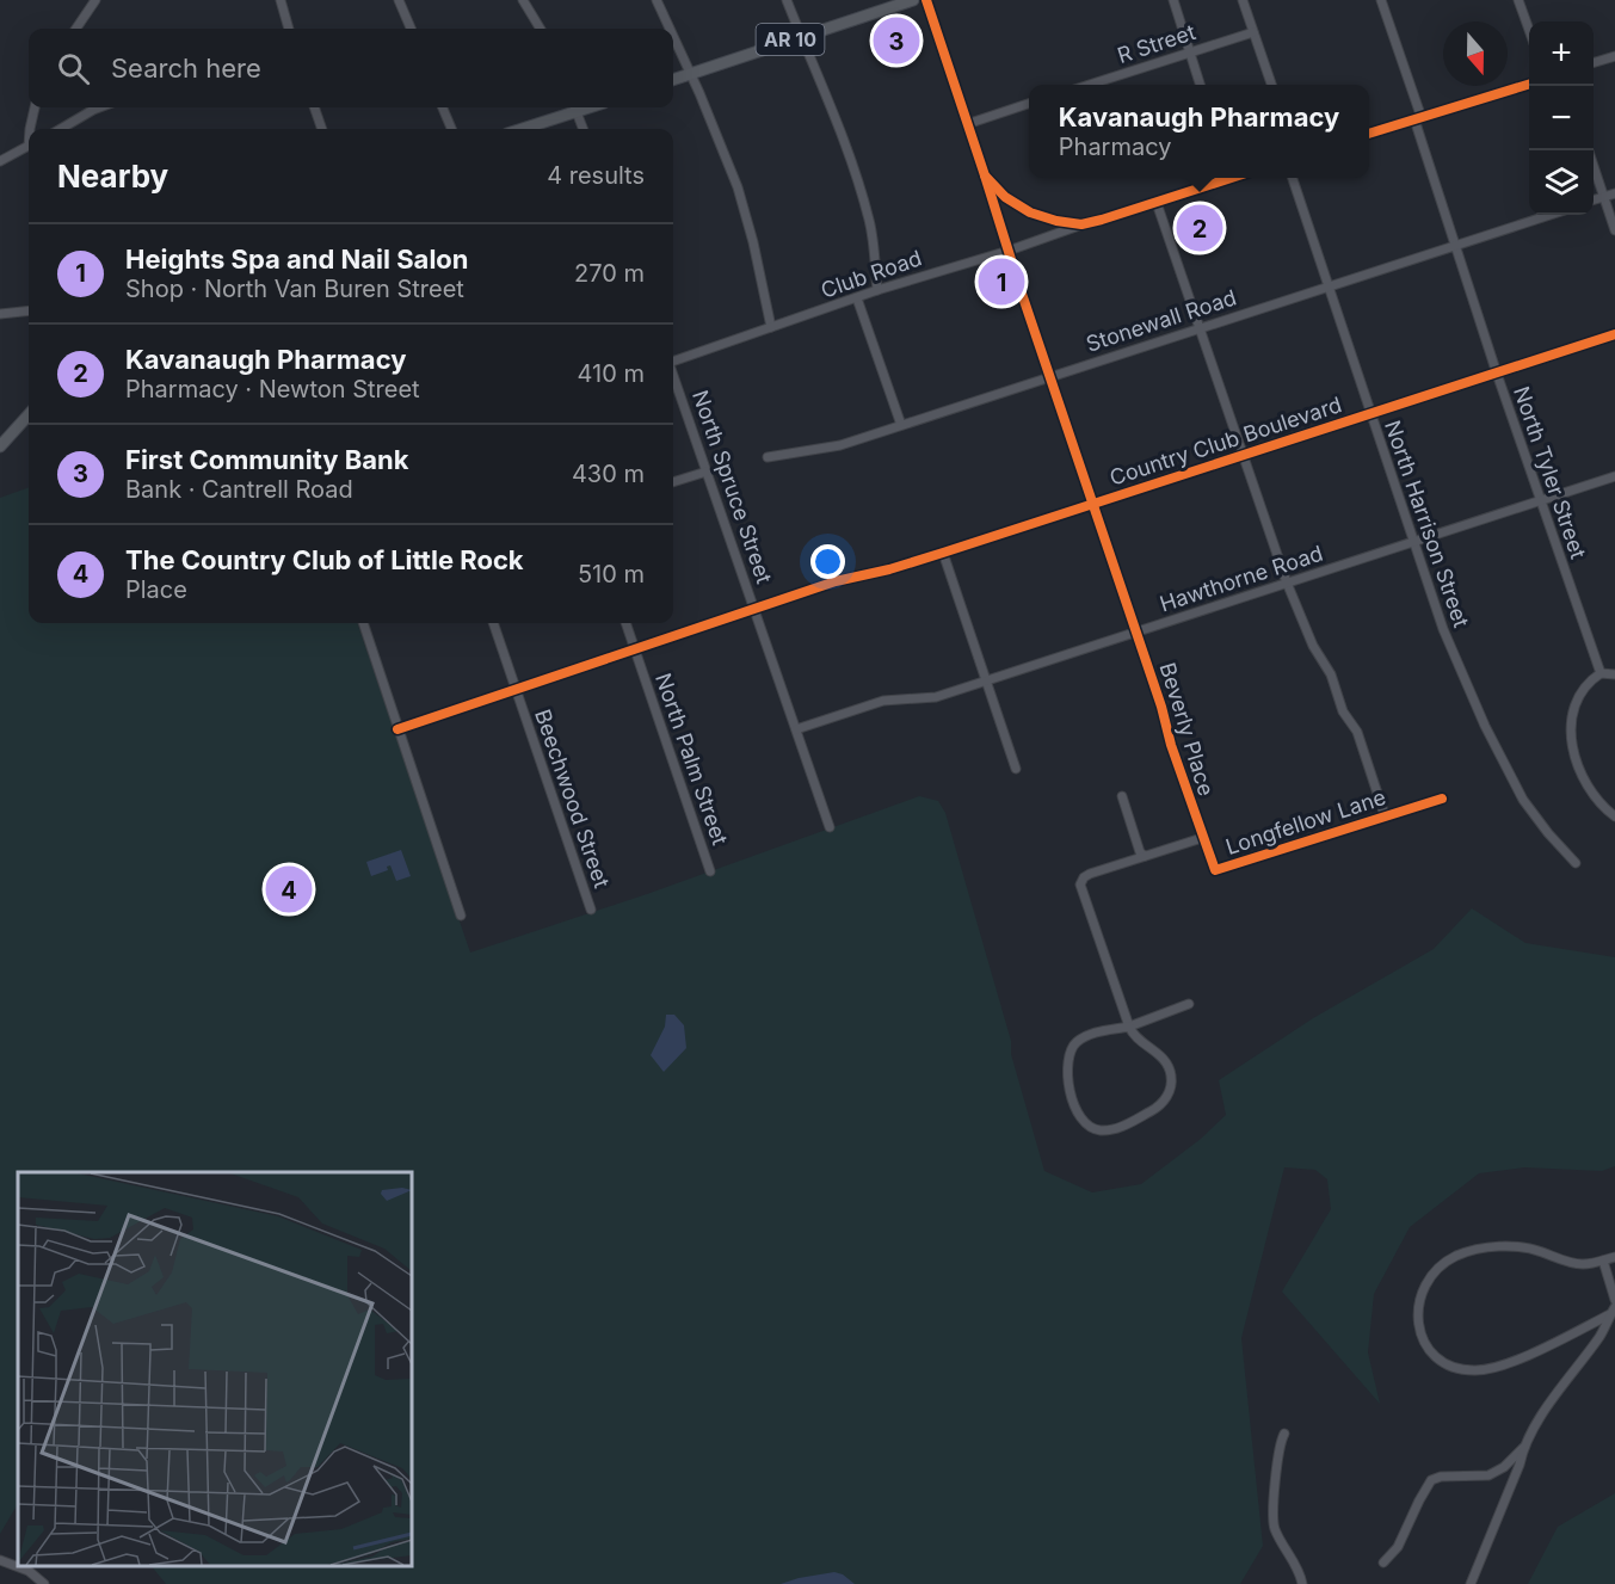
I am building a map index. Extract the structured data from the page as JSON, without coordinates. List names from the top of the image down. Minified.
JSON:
{"streets":{"main road":["AR 10"],"street":["R Street","Club Road","Stonewall Road","Country Club Boulevard","North Tyler Street","North Spruce Street","North Harrison Street","Hawthorne Road","Beverly Place","North Palm Street","Beechwood Street","Longfellow Lane"]},"crossings":[["Club Road","Beverly Place"],["Stonewall Road","North Tyler Street"],["Stonewall Road","North Harrison Street"],["Stonewall Road","Beverly Place"],["Country Club Boulevard","North Tyler Street"],["Country Club Boulevard","North Spruce Street"],["Country Club Boulevard","North Harrison Street"],["Country Club Boulevard","Beverly Place"],["Country Club Boulevard","North Palm Street"],["Country Club Boulevard","Beechwood Street"],["North Tyler Street","Hawthorne Road"],["North Spruce Street","Hawthorne Road"],["North Harrison Street","Hawthorne Road"],["Hawthorne Road","Beverly Place"],["Beverly Place","Longfellow Lane"]],"north":"bottom","page":{"pins":["3","2","1","4"],"map_buttons":["+","−"],"search":"Search here","popup":["Kavanaugh Pharmacy","Pharmacy"],"heading":["Nearby","4 results"],"list":[{"mark":"1","name":"Heights Spa and Nail Salon","note":"Shop · North Van Buren Street","value":"270 m"},{"mark":"2","name":"Kavanaugh Pharmacy","note":"Pharmacy · Newton Street","value":"410 m"},{"mark":"3","name":"First Community Bank","note":"Bank · Cantrell Road","value":"430 m"},{"mark":"4","name":"The Country Club of Little Rock","note":"Place","value":"510 m"}]}}
